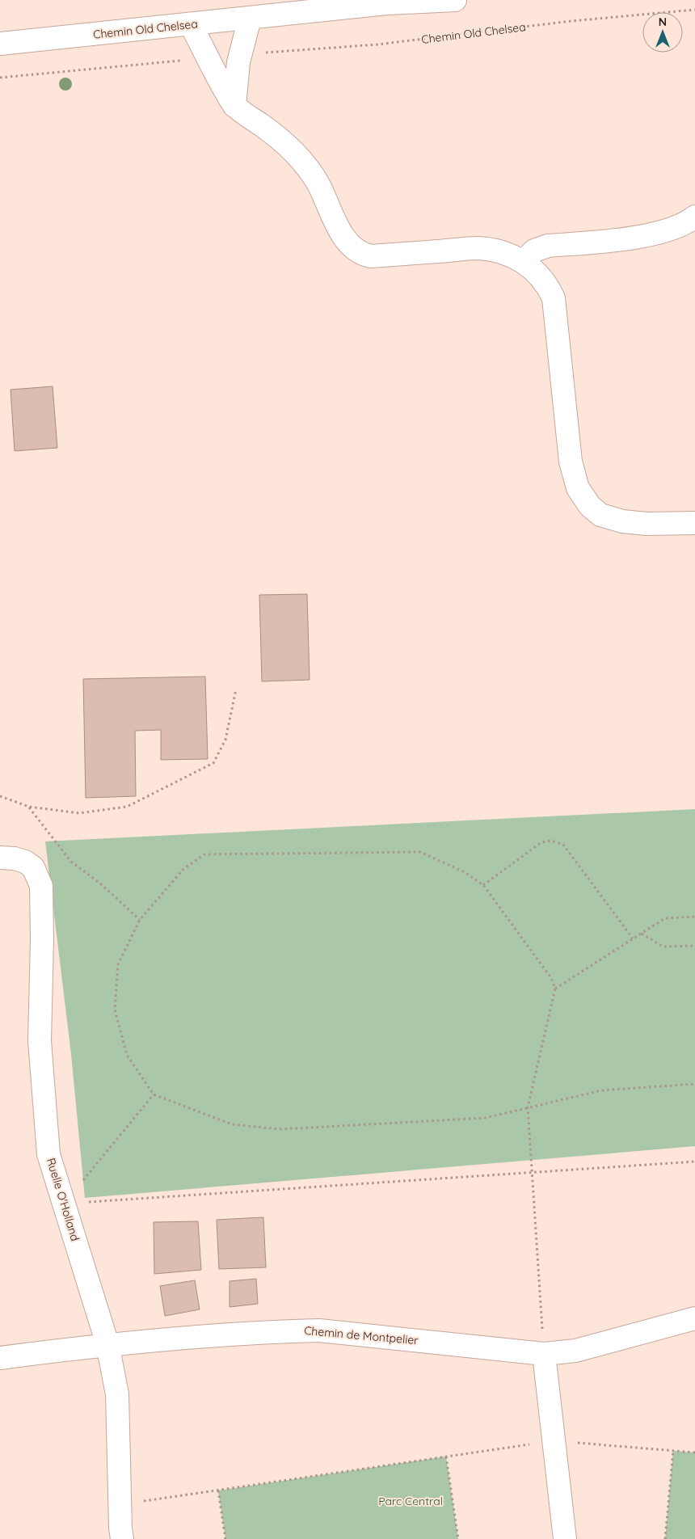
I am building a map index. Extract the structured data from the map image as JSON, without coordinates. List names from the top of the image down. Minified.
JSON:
{"streets":{"street":["Chemin Old Chelsea","Ruelle O'Holland","Chemin de Montpelier"]},"crossings":[["Ruelle O'Holland","Chemin de Montpelier"]],"parks":["Parc Central"],"north":"top"}
